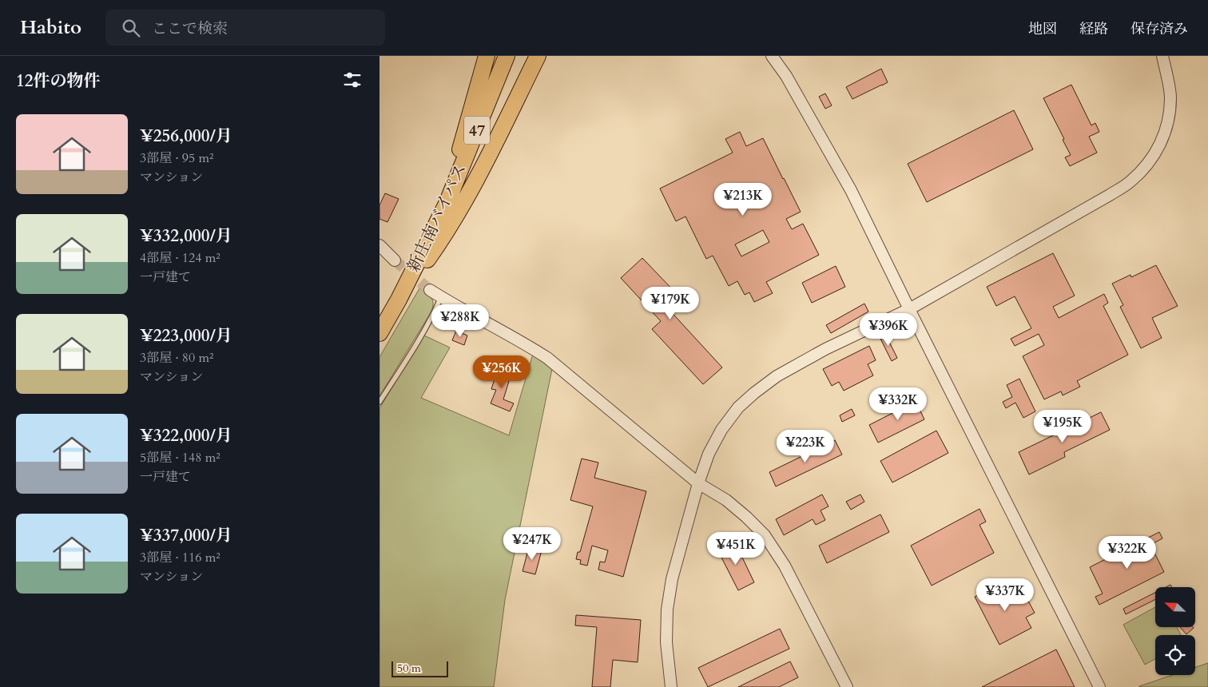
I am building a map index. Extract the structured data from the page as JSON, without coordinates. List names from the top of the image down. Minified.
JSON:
{"streets":{"highway":["47","新庄南バイパス"]},"scale_bar":"50 m","north":"top left","page":{"header":"Habito","search":"ここで検索","nav":["地図","経路","保存済み"],"heading":"12件の物件","list":[{"name":"¥256,000/月","note":"3部屋 · 95 m² · マンション"},{"name":"¥332,000/月","note":"4部屋 · 124 m² · 一戸建て"},{"name":"¥223,000/月","note":"3部屋 · 80 m² · マンション"},{"name":"¥322,000/月","note":"5部屋 · 148 m² · 一戸建て"},{"name":"¥337,000/月","note":"3部屋 · 116 m² · マンション"}],"price":["¥213K","¥179K","¥288K","¥396K","¥256K","¥332K","¥195K","¥223K","¥247K","¥451K","¥322K","¥337K"],"scale":"50 m"}}
